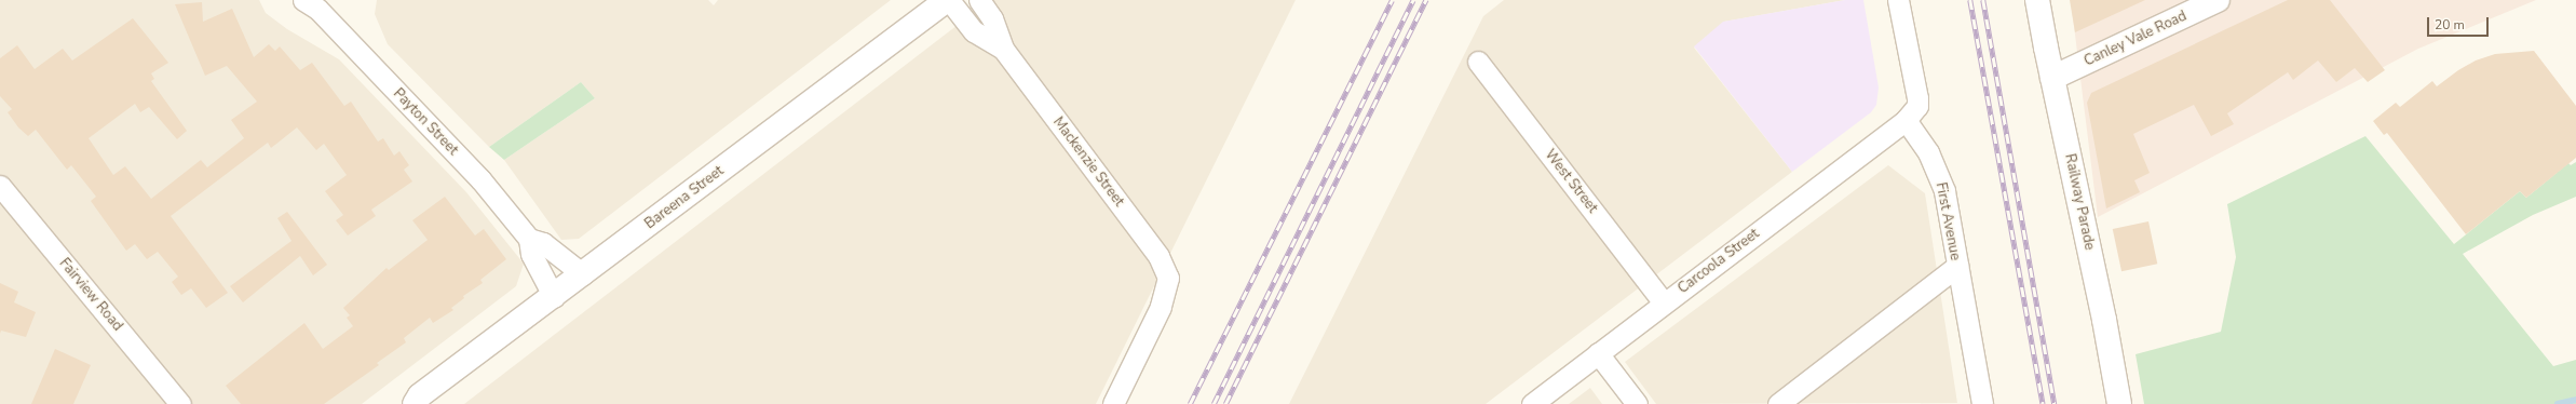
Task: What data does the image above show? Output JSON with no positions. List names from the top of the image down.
{
  "streets": {
    "main road": ["Canley Vale Road", "Bareena Street", "Railway Parade"],
    "street": [
      "Payton Street",
      "Mackenzie Street",
      "West Street",
      "First Avenue",
      "Carcoola Street",
      "Fairview Road"
    ]
  },
  "crossings": [
    ["Canley Vale Road", "Railway Parade"],
    ["Payton Street", "Bareena Street"],
    ["Mackenzie Street", "Bareena Street"],
    ["West Street", "Carcoola Street"],
    ["First Avenue", "Carcoola Street"]
  ],
  "scale_bar": "20 m"
}
